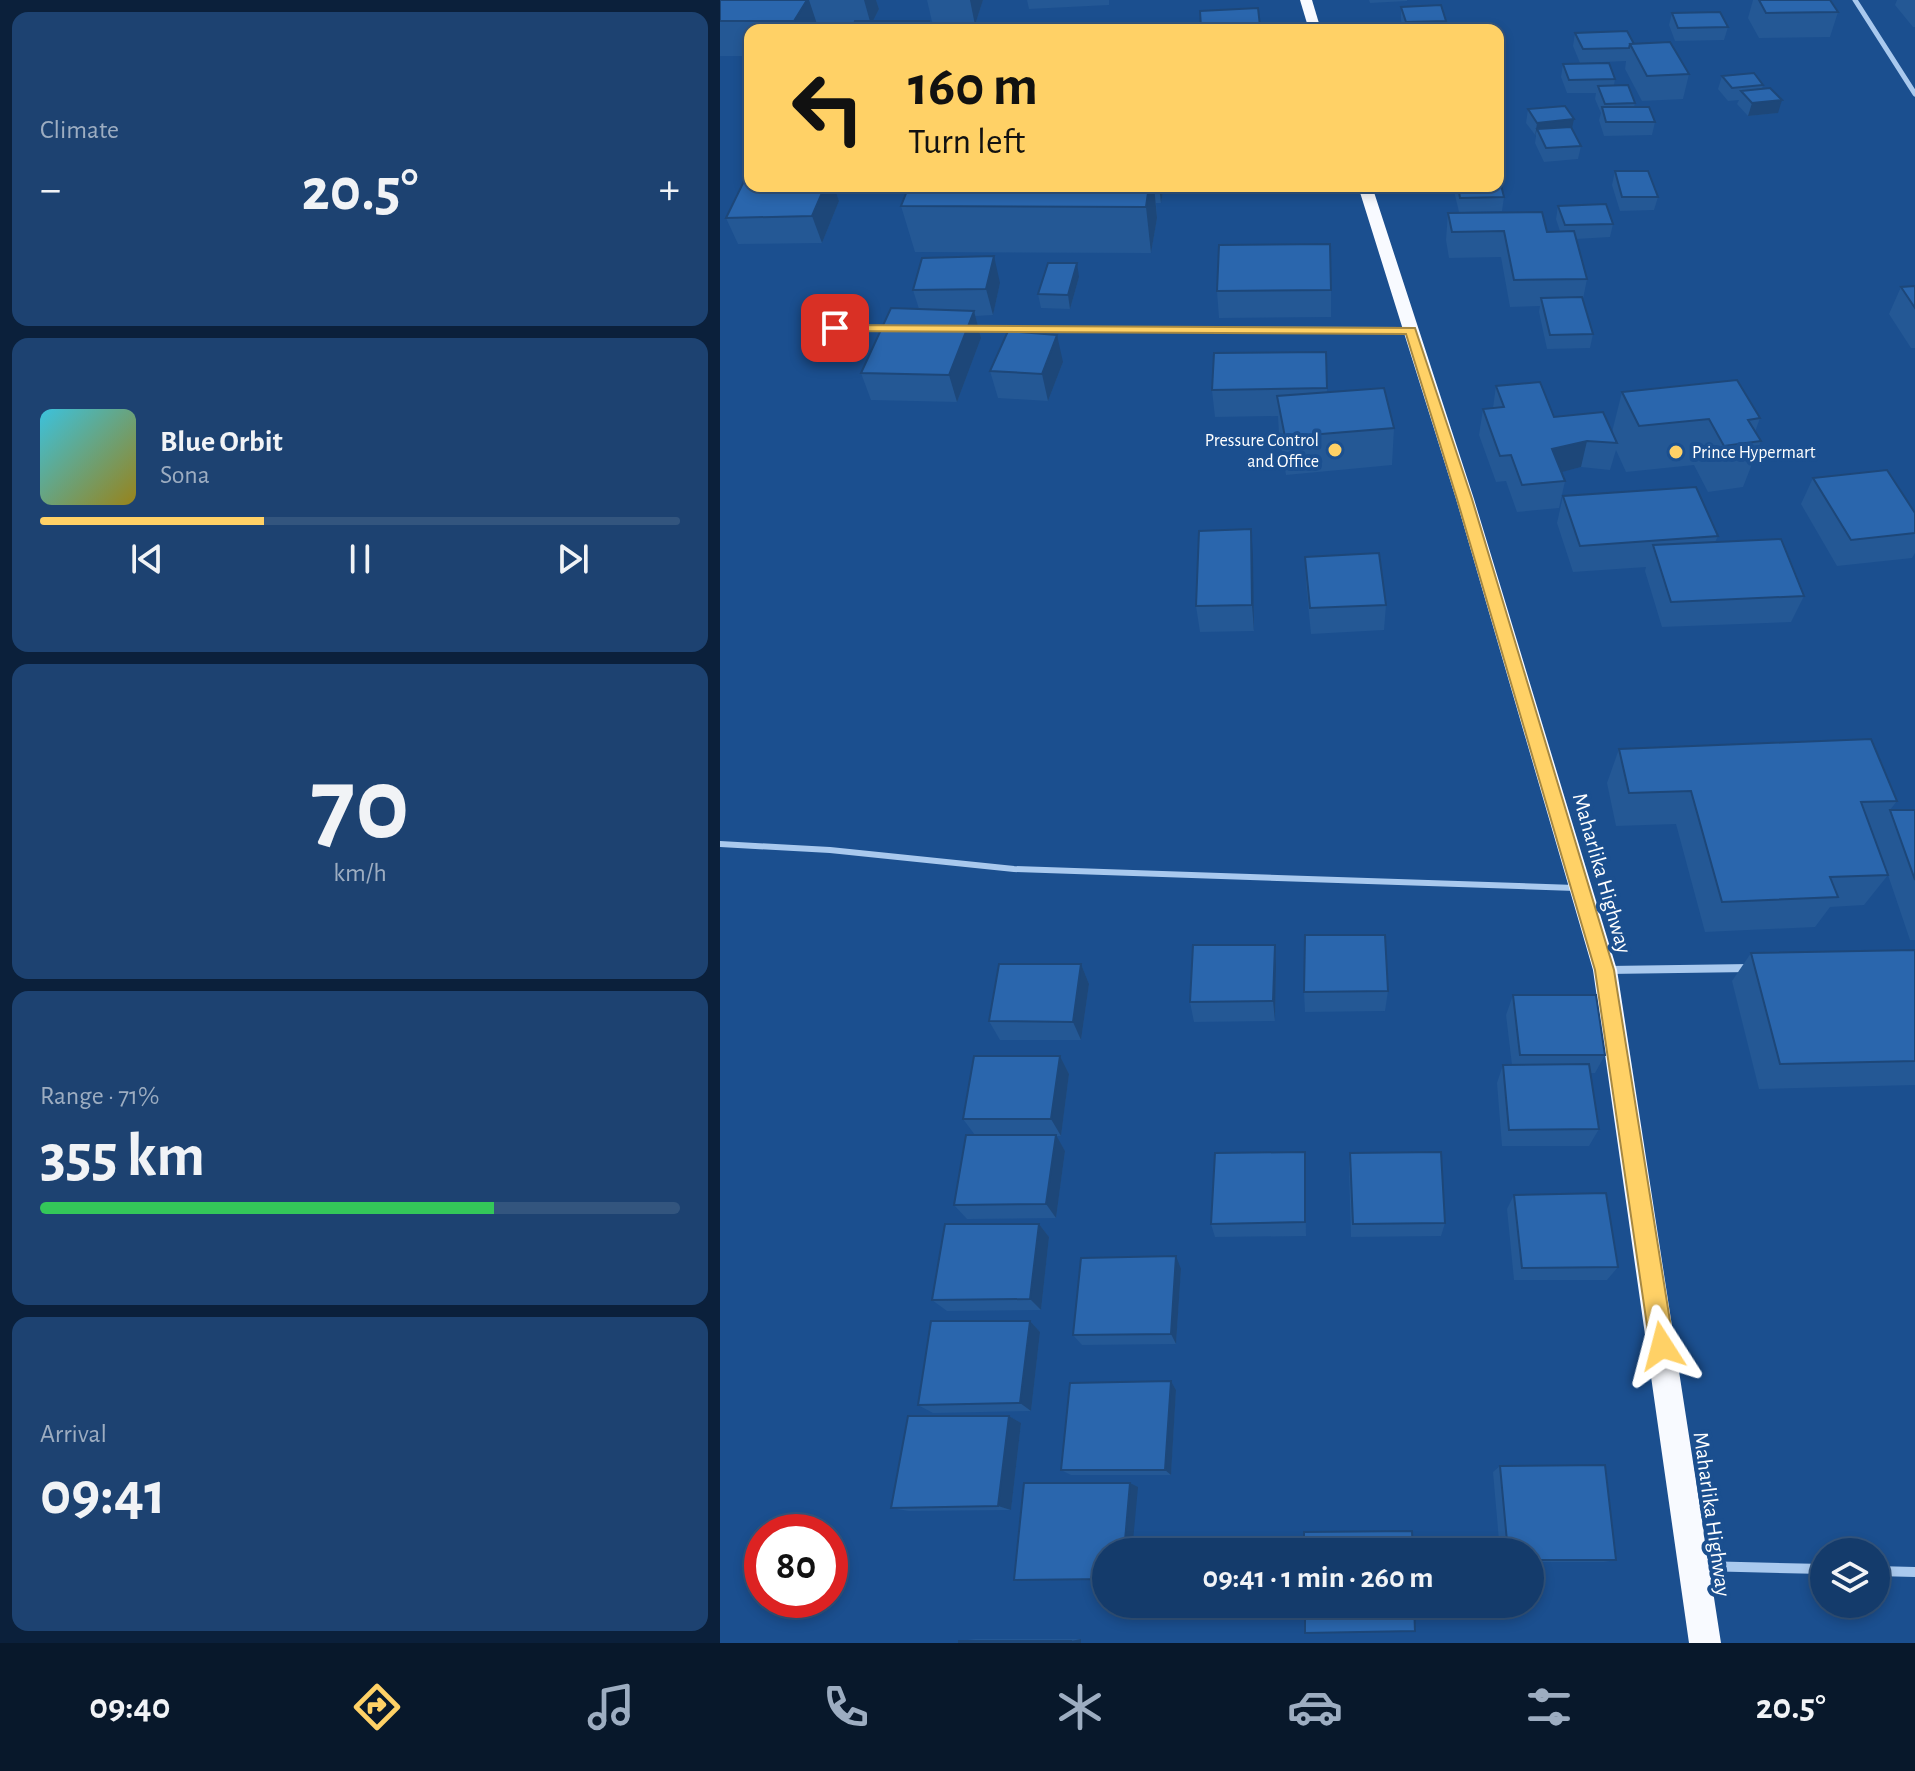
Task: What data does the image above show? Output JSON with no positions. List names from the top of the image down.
{
  "streets": {
    "highway": ["Maharlika Highway"]
  },
  "places": ["Pressure Control and Office", "Prince Hypermart"],
  "page": {
    "tile": [
      "Climate",
      ["70", "km/h"],
      ["Range · 71%", "355 km"],
      ["Arrival", "09:41"]
    ],
    "turn": ["160 m", "Turn left"],
    "heat": ["−", "20.5°", "+"],
    "song": ["Blue Orbit", "Sona"],
    "limit": "80",
    "trip": "09:41 · 1 min · 260 m",
    "tabs": ["09:40", "20.5°"]
  }
}
